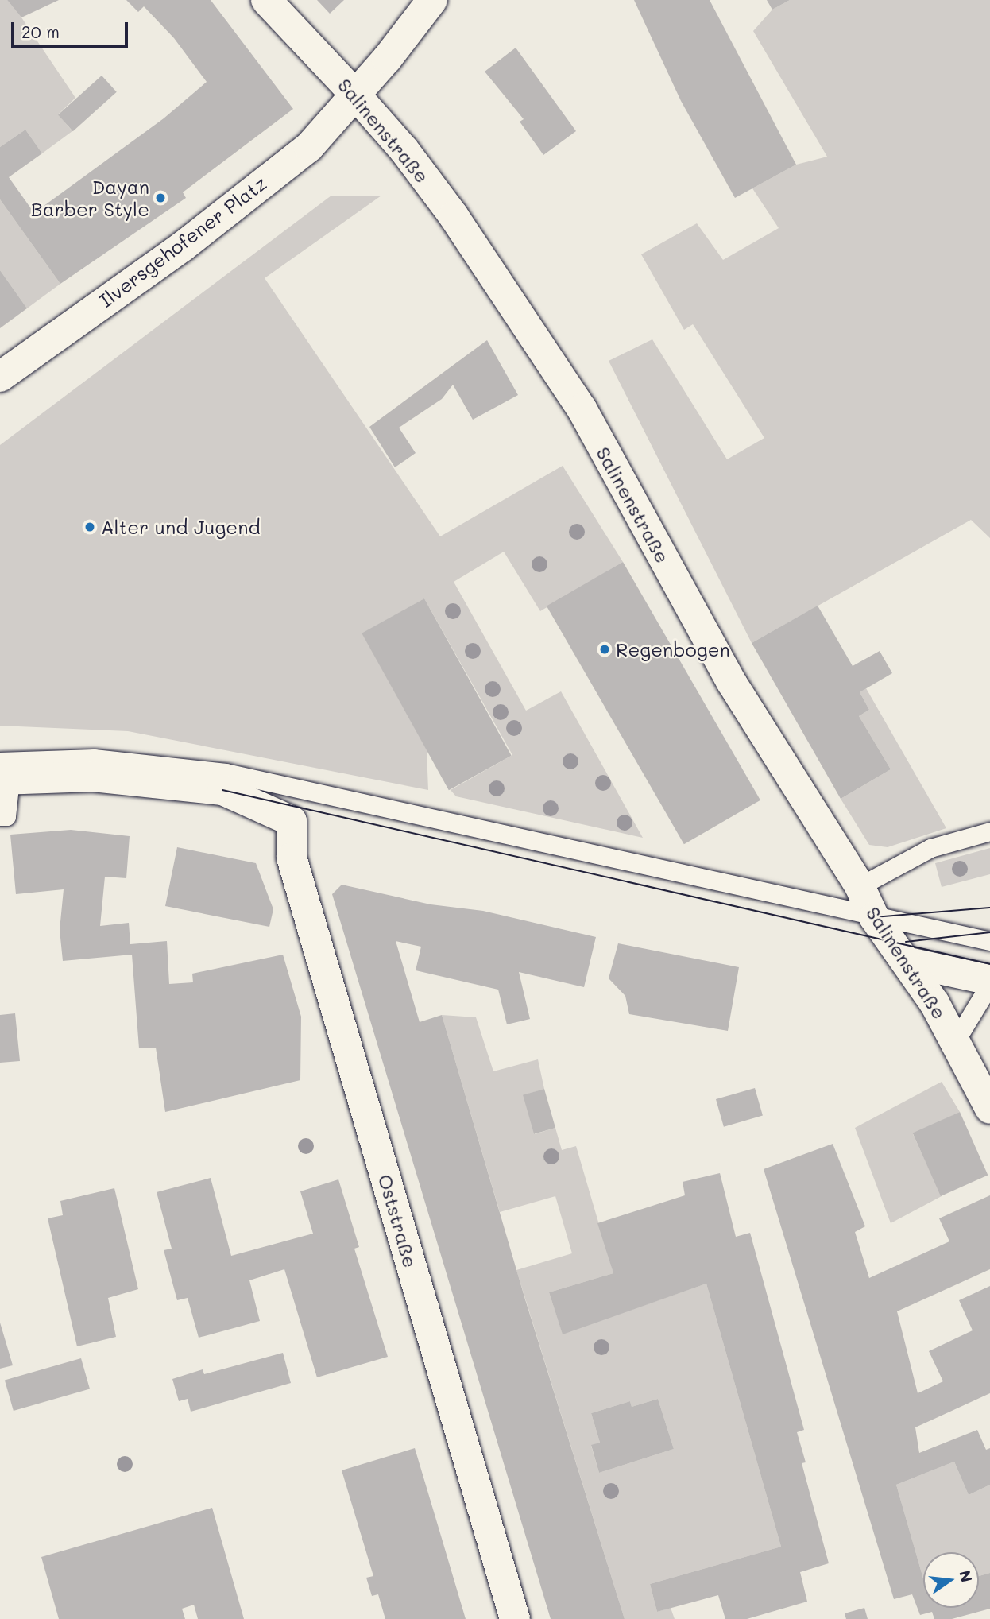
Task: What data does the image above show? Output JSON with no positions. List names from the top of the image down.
{
  "streets": {
    "street": ["Salinenstraße", "Ilversgehofener Platz", "Oststraße"]
  },
  "crossings": [
    ["Salinenstraße", "Ilversgehofener Platz"]
  ],
  "places": ["Dayan Barber Style", "Alter und Jugend", "Regenbogen"],
  "scale_bar": "20 m",
  "north": "right"
}
